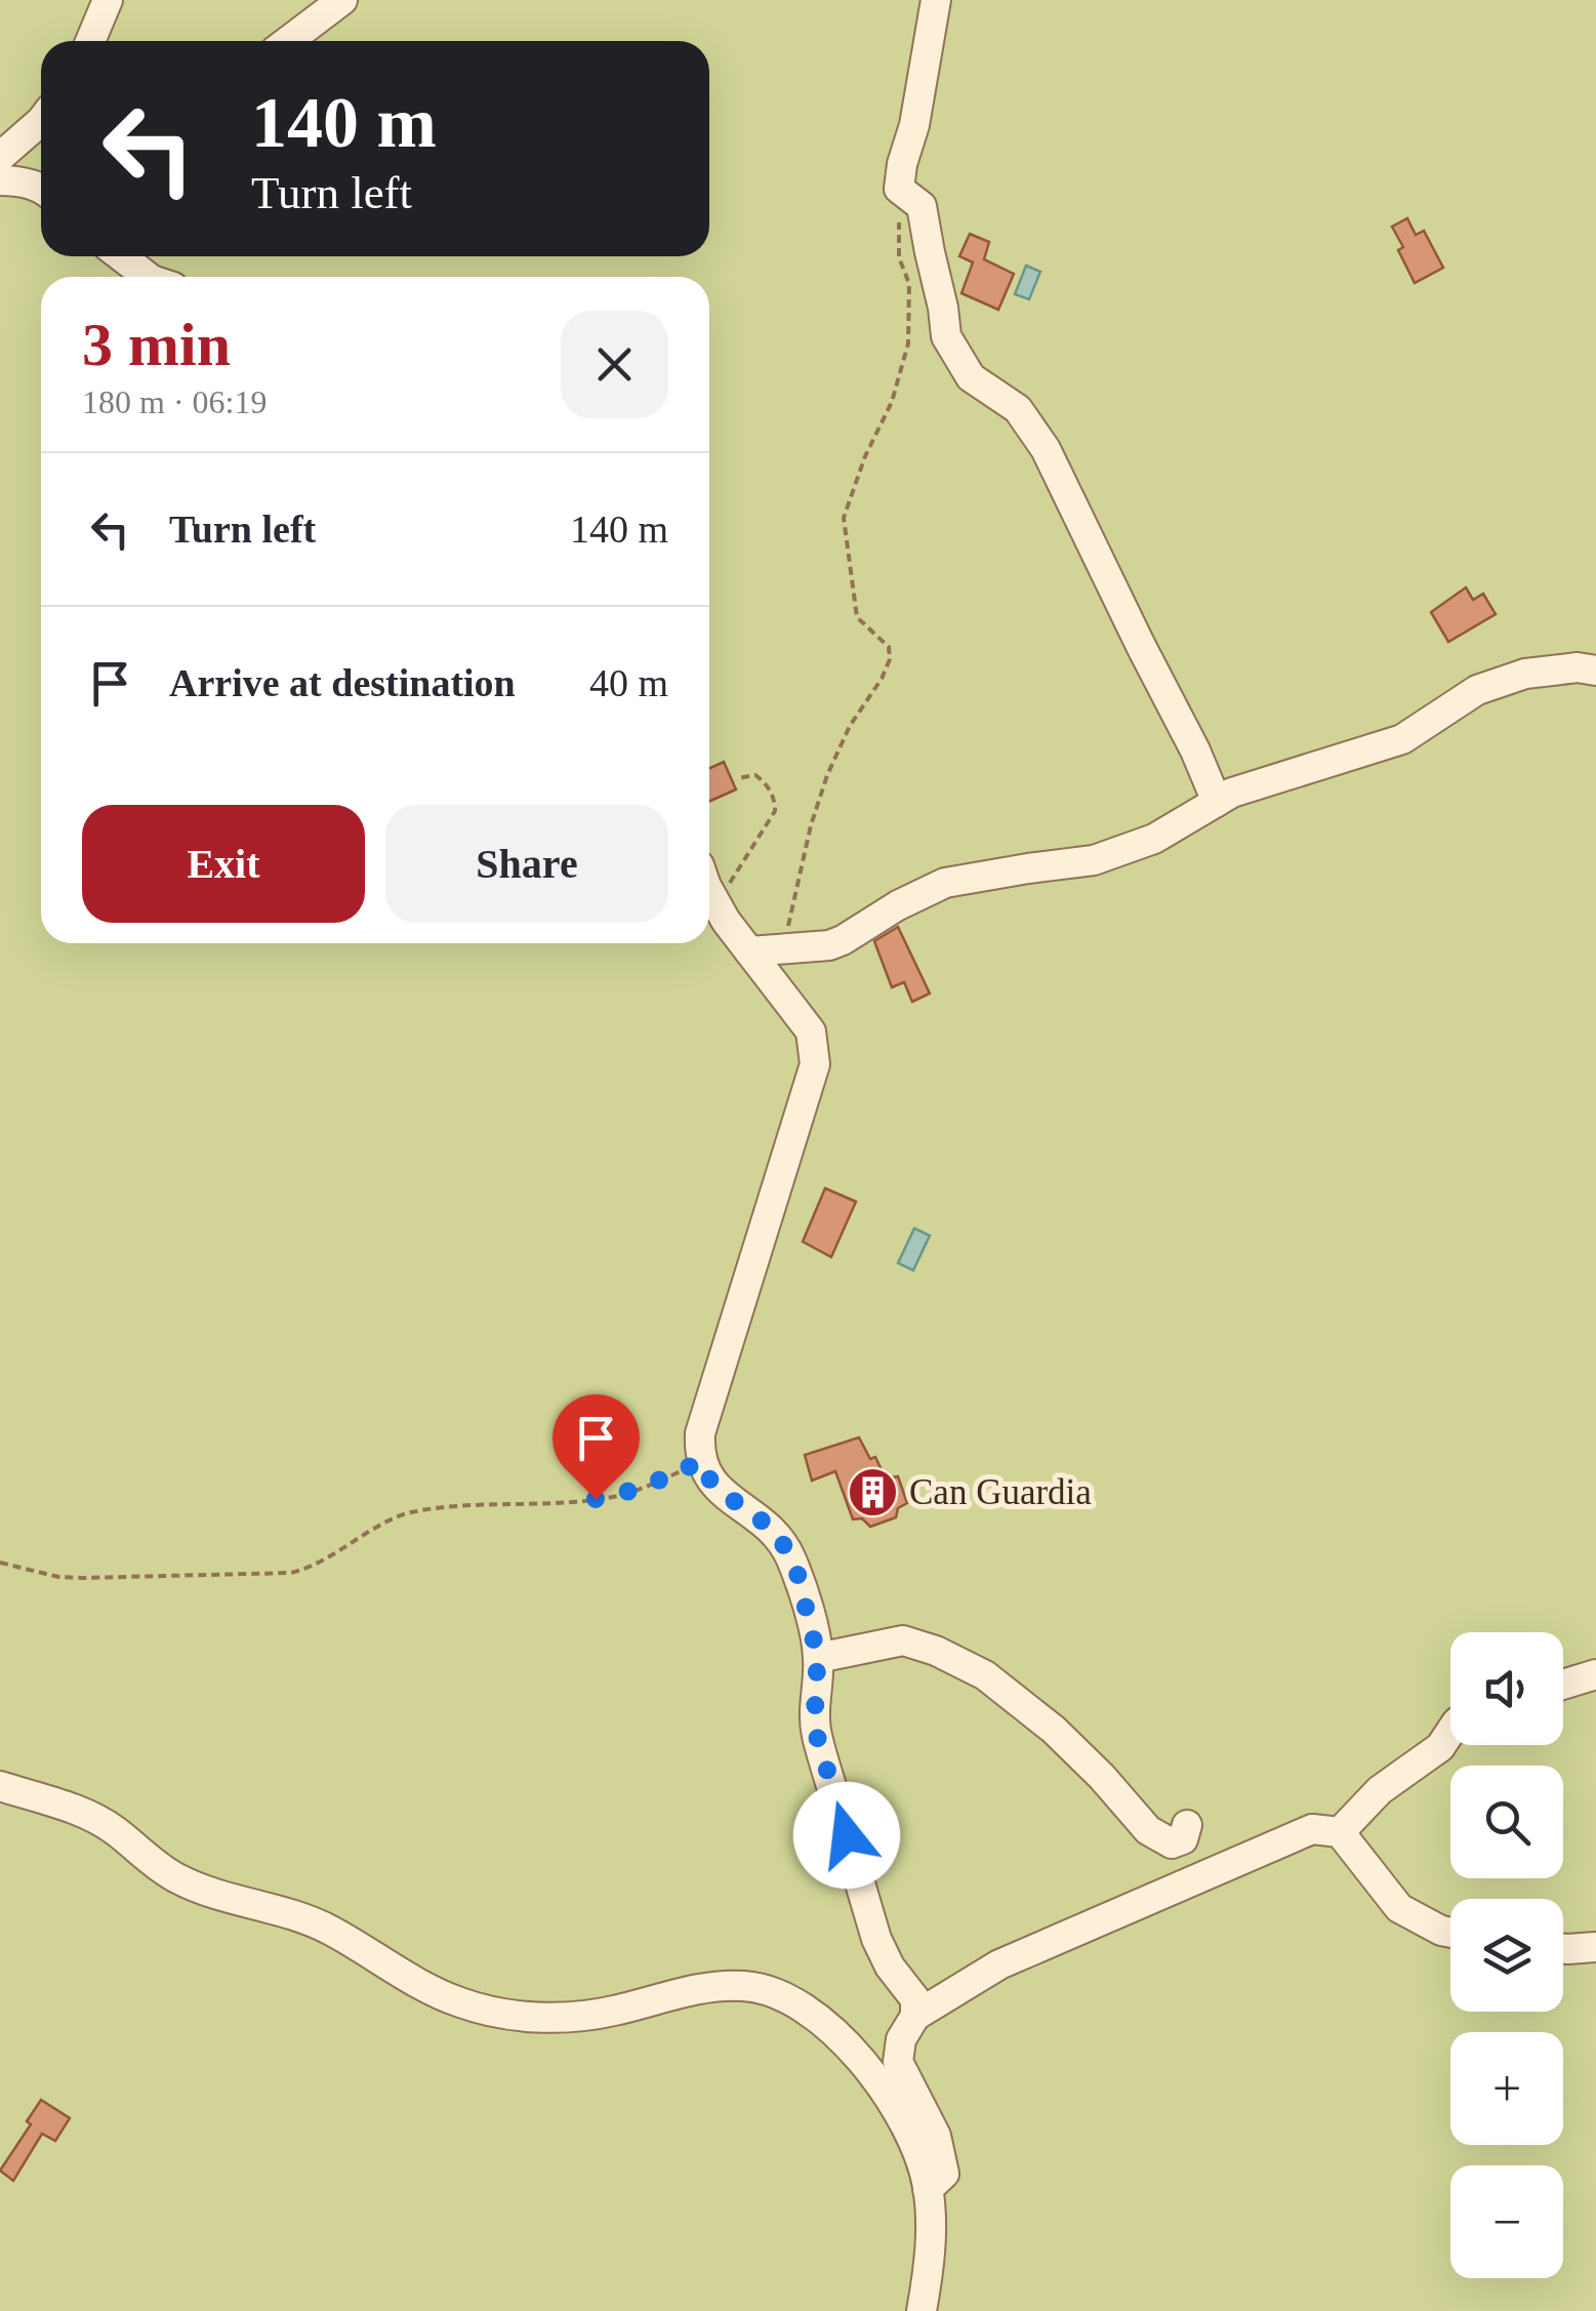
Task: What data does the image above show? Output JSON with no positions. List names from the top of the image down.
{
  "places": {
    "building": ["Can Guardia"]
  },
  "page": {
    "turn": ["140 m", "Turn left"],
    "heading": ["3 min", "180 m · 06:19"],
    "list": [
      {
        "name": "Turn left",
        "value": "140 m"
      },
      {
        "name": "Arrive at destination",
        "value": "40 m"
      }
    ],
    "buttons": ["Exit", "Share"],
    "map_buttons": ["+", "−"]
  }
}
